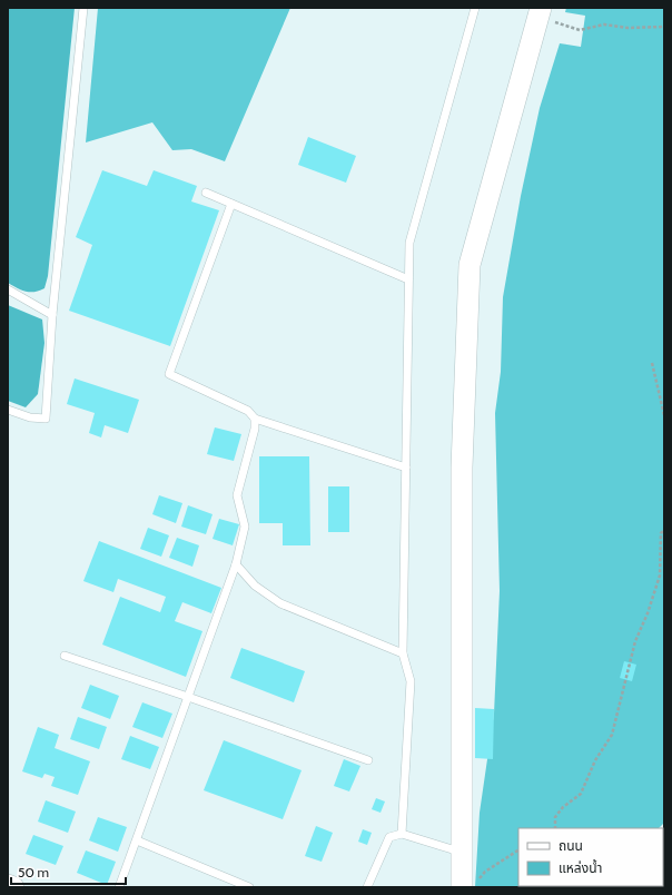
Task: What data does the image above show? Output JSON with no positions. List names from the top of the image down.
{
  "legend": ["ถนน", "แหล่งน้ำ"],
  "scale_bar": "50 m"
}
